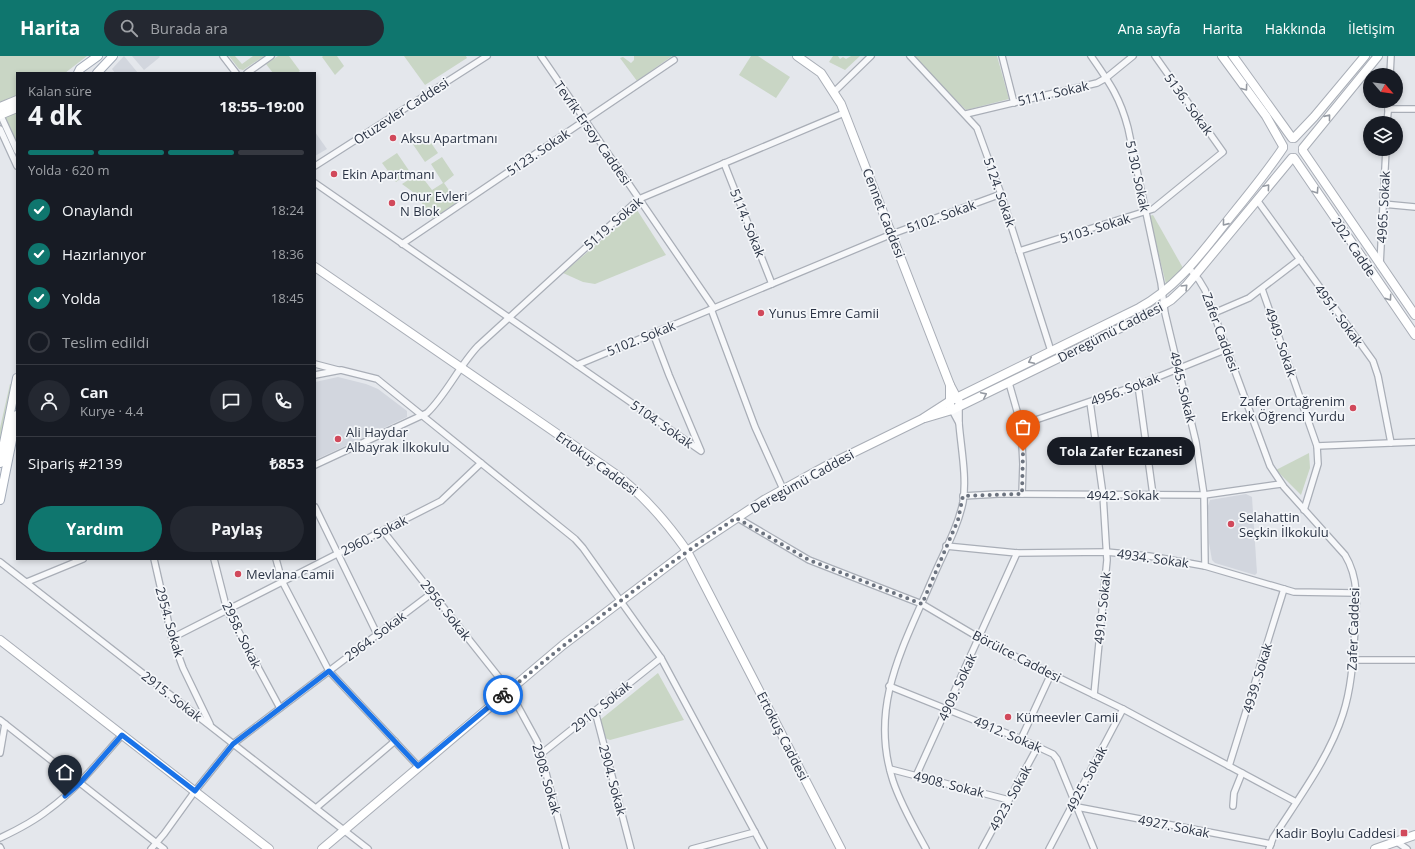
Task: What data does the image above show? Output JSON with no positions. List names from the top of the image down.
{
  "streets": {
    "main road": [
      "Cennet Caddesi",
      "202. Cadde",
      "Deregümü Caddesi",
      "Ertokuş Caddesi"
    ],
    "street": [
      "5111. Sokak",
      "5136. Sokak",
      "Otuzevler Caddesi",
      "Tevfik Ersoy Caddesi",
      "5123. Sokak",
      "5130. Sokak",
      "5124. Sokak",
      "4965. Sokak",
      "5102. Sokak",
      "5119. Sokak",
      "5114. Sokak",
      "5103. Sokak",
      "4951. Sokak",
      "Zafer Caddesi",
      "4949. Sokak",
      "4945. Sokak",
      "4956. Sokak",
      "5104. Sokak",
      "4942. Sokak",
      "2960. Sokak",
      "4934. Sokak",
      "4919. Sokak",
      "2956. Sokak",
      "2954. Sokak",
      "2958. Sokak",
      "2964. Sokak",
      "Börülce Caddesi",
      "4939. Sokak",
      "4909. Sokak",
      "2915. Sokak",
      "2910. Sokak",
      "4912. Sokak",
      "2908. Sokak",
      "4925. Sokak",
      "2904. Sokak",
      "4908. Sokak",
      "4923. Sokak",
      "4927. Sokak"
    ]
  },
  "crossings": [
    ["5111. Sokak", "5130. Sokak"],
    ["5111. Sokak", "5124. Sokak"],
    ["5136. Sokak", "5103. Sokak"],
    ["Tevfik Ersoy Caddesi", "5123. Sokak"],
    ["Tevfik Ersoy Caddesi", "5102. Sokak"],
    ["Tevfik Ersoy Caddesi", "5119. Sokak"],
    ["Tevfik Ersoy Caddesi", "Deregümü Caddesi"],
    ["5130. Sokak", "5103. Sokak"],
    ["5130. Sokak", "Deregümü Caddesi"],
    ["5130. Sokak", "4945. Sokak"],
    ["5124. Sokak", "5102. Sokak"],
    ["5124. Sokak", "5103. Sokak"],
    ["5124. Sokak", "Deregümü Caddesi"],
    ["4965. Sokak", "202. Cadde"],
    ["Cennet Caddesi", "5102. Sokak"],
    ["Cennet Caddesi", "5119. Sokak"],
    ["Cennet Caddesi", "Deregümü Caddesi"],
    ["Cennet Caddesi", "4942. Sokak"],
    ["Cennet Caddesi", "4934. Sokak"],
    ["Cennet Caddesi", "Börülce Caddesi"],
    ["Cennet Caddesi", "4912. Sokak"],
    ["Cennet Caddesi", "4908. Sokak"],
    ["5102. Sokak", "5114. Sokak"],
    ["5102. Sokak", "5104. Sokak"],
    ["5119. Sokak", "5114. Sokak"],
    ["5119. Sokak", "Ertokuş Caddesi"],
    ["202. Cadde", "Deregümü Caddesi"],
    ["4951. Sokak", "Deregümü Caddesi"],
    ["Deregümü Caddesi", "Zafer Caddesi"],
    ["Deregümü Caddesi", "4945. Sokak"],
    ["Deregümü Caddesi", "Ertokuş Caddesi"],
    ["Deregümü Caddesi", "2956. Sokak"],
    ["Deregümü Caddesi", "Börülce Caddesi"],
    ["Deregümü Caddesi", "2915. Sokak"],
    ["Deregümü Caddesi", "2908. Sokak"],
    ["Zafer Caddesi", "4949. Sokak"],
    ["Zafer Caddesi", "4956. Sokak"],
    ["Zafer Caddesi", "4942. Sokak"],
    ["Zafer Caddesi", "4934. Sokak"],
    ["Zafer Caddesi", "Börülce Caddesi"],
    ["Zafer Caddesi", "4927. Sokak"],
    ["4945. Sokak", "4956. Sokak"],
    ["4945. Sokak", "4942. Sokak"],
    ["4945. Sokak", "4934. Sokak"],
    ["4956. Sokak", "4919. Sokak"],
    ["4942. Sokak", "4919. Sokak"],
    ["2960. Sokak", "2956. Sokak"],
    ["2960. Sokak", "2954. Sokak"],
    ["2960. Sokak", "2958. Sokak"],
    ["4934. Sokak", "4919. Sokak"],
    ["4934. Sokak", "4939. Sokak"],
    ["4934. Sokak", "4909. Sokak"],
    ["4919. Sokak", "Börülce Caddesi"],
    ["2956. Sokak", "2964. Sokak"],
    ["2956. Sokak", "2908. Sokak"],
    ["2954. Sokak", "2915. Sokak"],
    ["2958. Sokak", "2964. Sokak"],
    ["2964. Sokak", "2915. Sokak"],
    ["Börülce Caddesi", "4939. Sokak"],
    ["Börülce Caddesi", "4909. Sokak"],
    ["Börülce Caddesi", "4925. Sokak"],
    ["4909. Sokak", "4912. Sokak"],
    ["4909. Sokak", "4908. Sokak"],
    ["2910. Sokak", "2908. Sokak"],
    ["2910. Sokak", "2904. Sokak"],
    ["4912. Sokak", "4925. Sokak"],
    ["4912. Sokak", "4923. Sokak"],
    ["4912. Sokak", "4927. Sokak"],
    ["4925. Sokak", "4927. Sokak"],
    ["4908. Sokak", "4923. Sokak"]
  ],
  "places": {
    "other": [
      "Aksu Apartmanı",
      "Ekin Apartmanı",
      "Onur Evleri N Blok",
      "Yunus Emre Camii",
      "Zafer Ortağrenim Erkek Öğrenci Yurdu",
      "Ali Haydar Albayrak İlkokulu",
      "Tola Zafer Eczanesi",
      "Selahattin Seçkin İlkokulu",
      "Mevlana Camii",
      "Kümeevler Camii"
    ],
    "transit": ["Kadir Boylu Caddesi"]
  },
  "north": "bottom right",
  "page": {
    "header": "Harita",
    "search": "Burada ara",
    "nav": [
      "Ana sayfa",
      "Harita",
      "Hakkında",
      "İletişim"
    ],
    "heading": ["4 dk", "Kalan süre", "18:55–19:00"],
    "panel": [
      "Can",
      "Kurye · 4.4",
      "Sipariş #2139",
      "₺853"
    ],
    "bar": "Yolda · 620 m",
    "list": [
      ["Onaylandı", "18:24"],
      ["Hazırlanıyor", "18:36"],
      ["Yolda", "18:45"],
      "Teslim edildi"
    ],
    "bubble": "Tola Zafer Eczanesi",
    "buttons": ["Yardım", "Paylaş"]
  }
}
